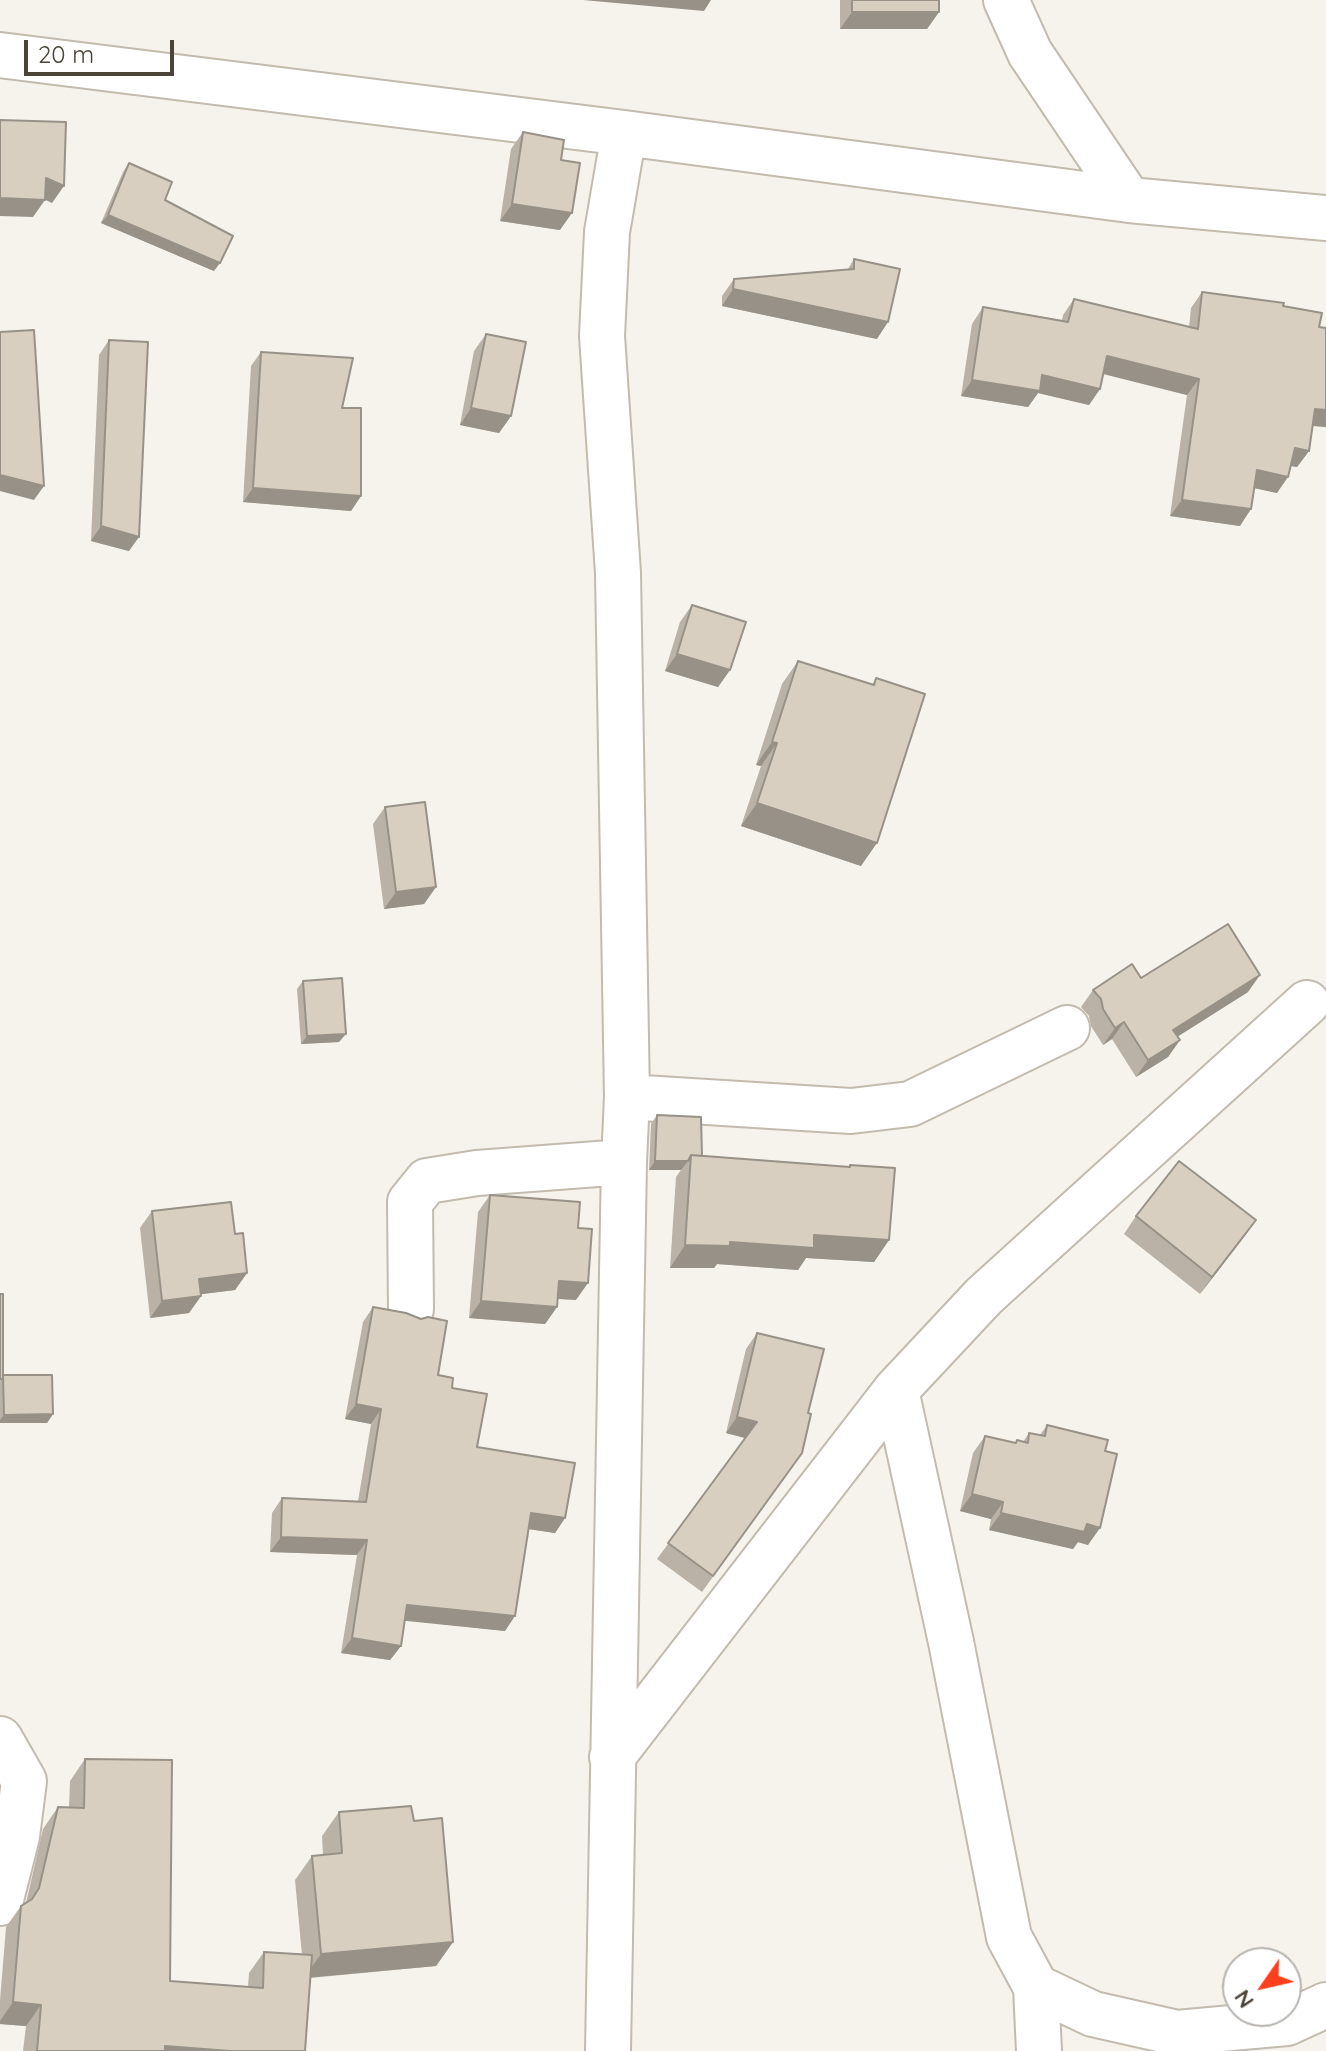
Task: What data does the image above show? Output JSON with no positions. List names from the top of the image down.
{
  "scale_bar": "20 m",
  "north": "bottom left"
}
